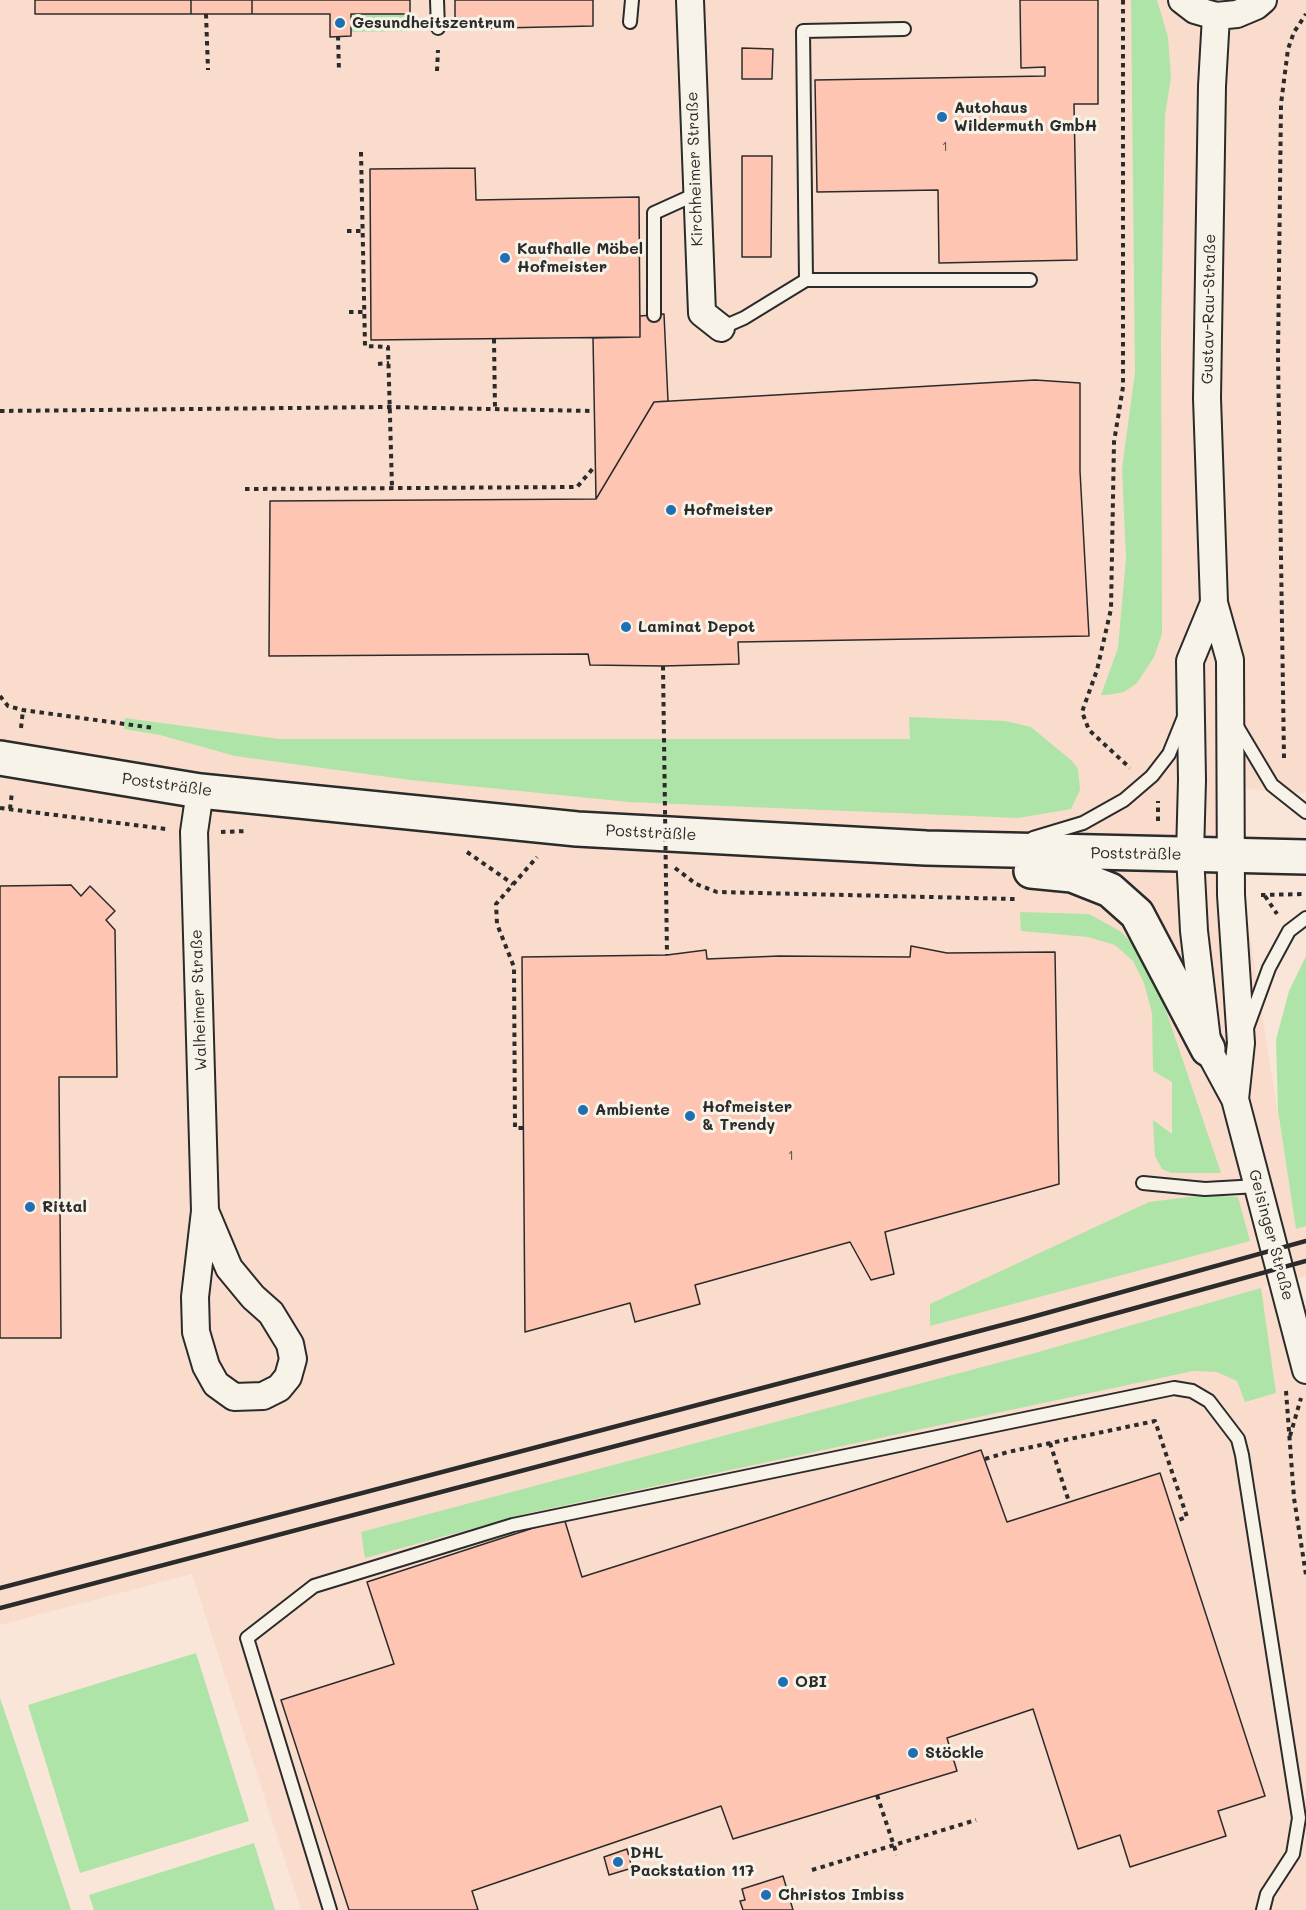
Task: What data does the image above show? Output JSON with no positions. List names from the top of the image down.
{
  "streets": {
    "main road": ["Poststräßle"],
    "street": [
      "Kirchheimer Straße",
      "Gustav-Rau-Straße",
      "Walheimer Straße",
      "Geisinger Straße"
    ]
  },
  "crossings": [
    ["Gustav-Rau-Straße", "Poststräßle"],
    ["Gustav-Rau-Straße", "Geisinger Straße"],
    ["Poststräßle", "Walheimer Straße"],
    ["Poststräßle", "Geisinger Straße"]
  ],
  "places": [
    "Gesundheitszentrum",
    "Autohaus Wildermuth GmbH",
    "Kaufhalle Möbel Hofmeister",
    "Hofmeister",
    "Laminat Depot",
    "Ambiente",
    "Hofmeister & Trendy",
    "Rittal",
    "OBI",
    "Stöckle",
    "DHL Packstation 117",
    "Christos Imbiss"
  ],
  "house_numbers": ["1", "1"]
}
